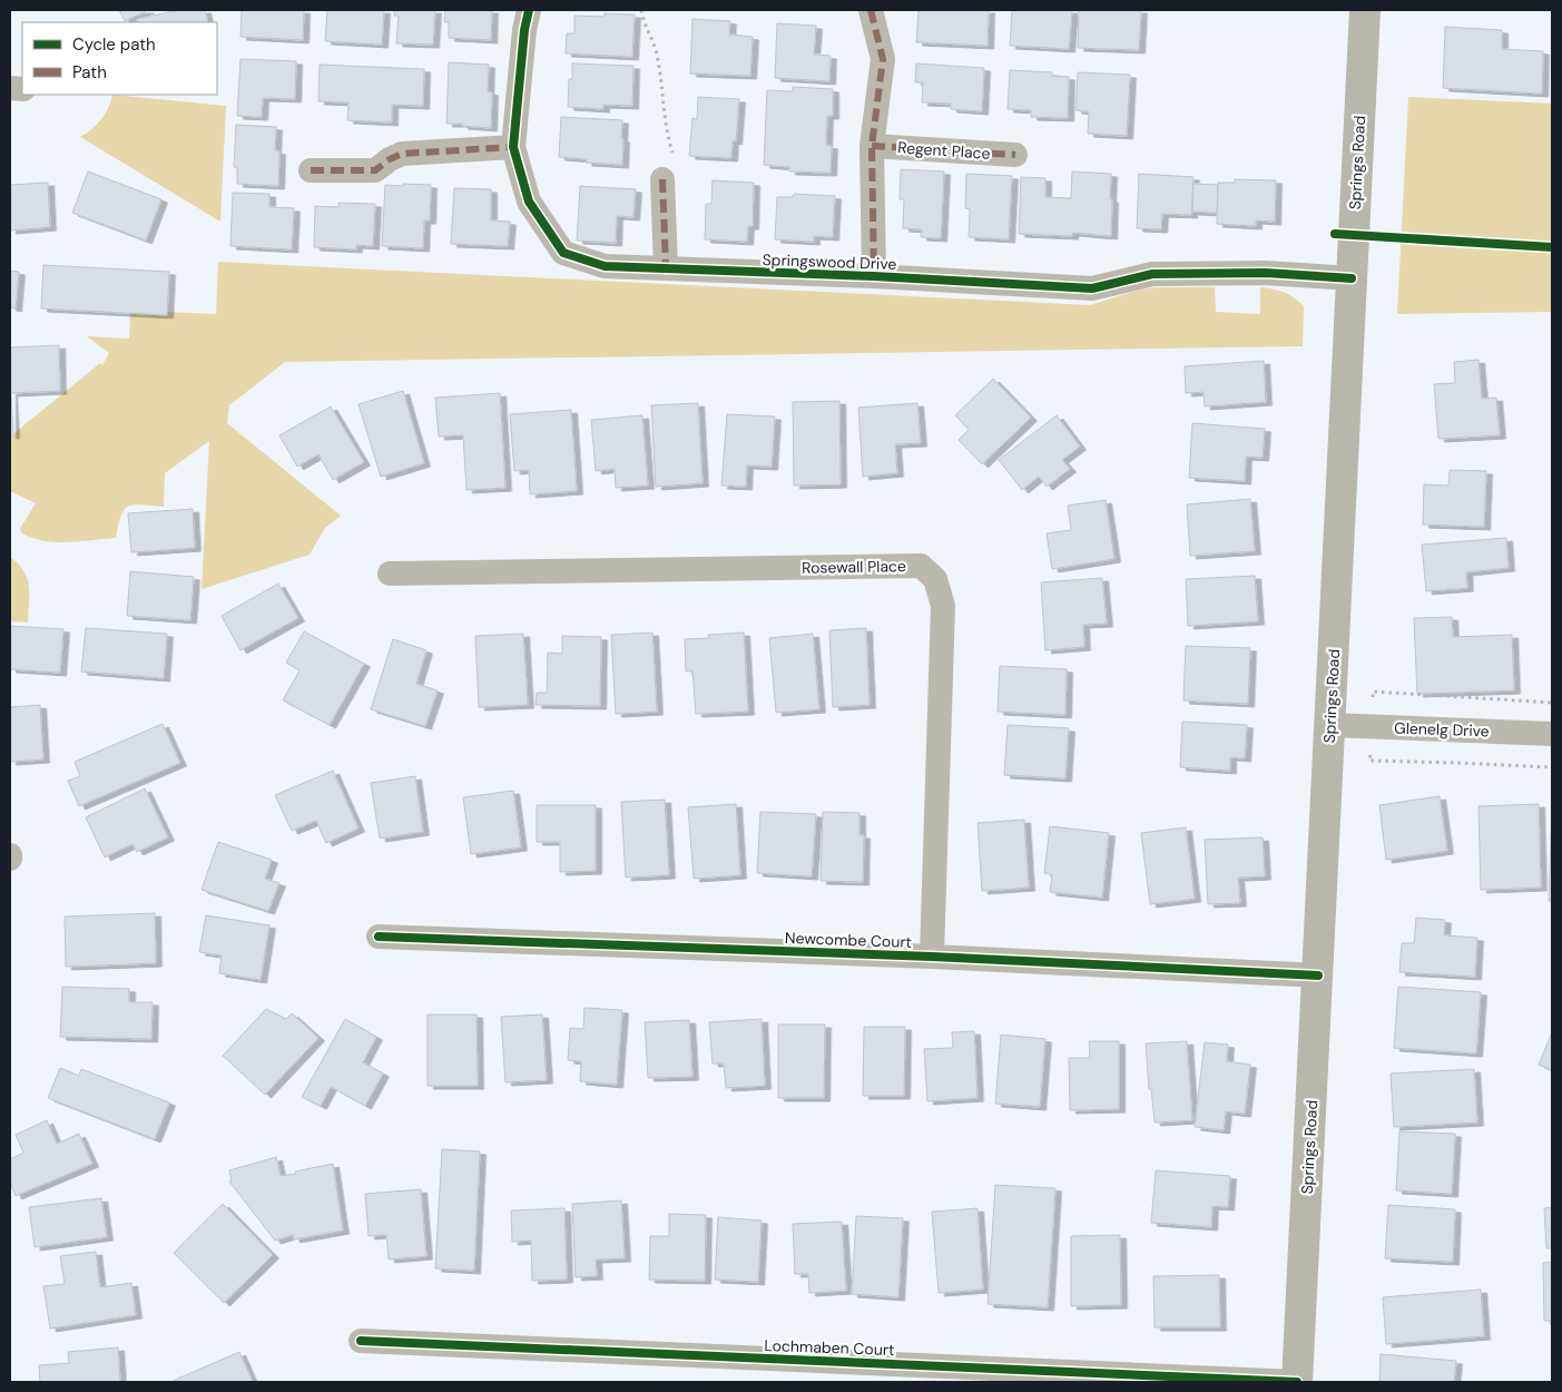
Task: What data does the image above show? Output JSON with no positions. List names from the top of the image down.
{
  "streets": {
    "main road": ["Springs Road"],
    "street": [
      "Regent Place",
      "Springswood Drive",
      "Rosewall Place",
      "Glenelg Drive",
      "Newcombe Court",
      "Lochmaben Court"
    ]
  },
  "crossings": [
    ["Regent Place", "Springswood Drive"],
    ["Springs Road", "Springswood Drive"],
    ["Springs Road", "Glenelg Drive"],
    ["Springs Road", "Newcombe Court"],
    ["Springs Road", "Lochmaben Court"],
    ["Rosewall Place", "Newcombe Court"]
  ],
  "legend": ["Cycle path", "Path"]
}
